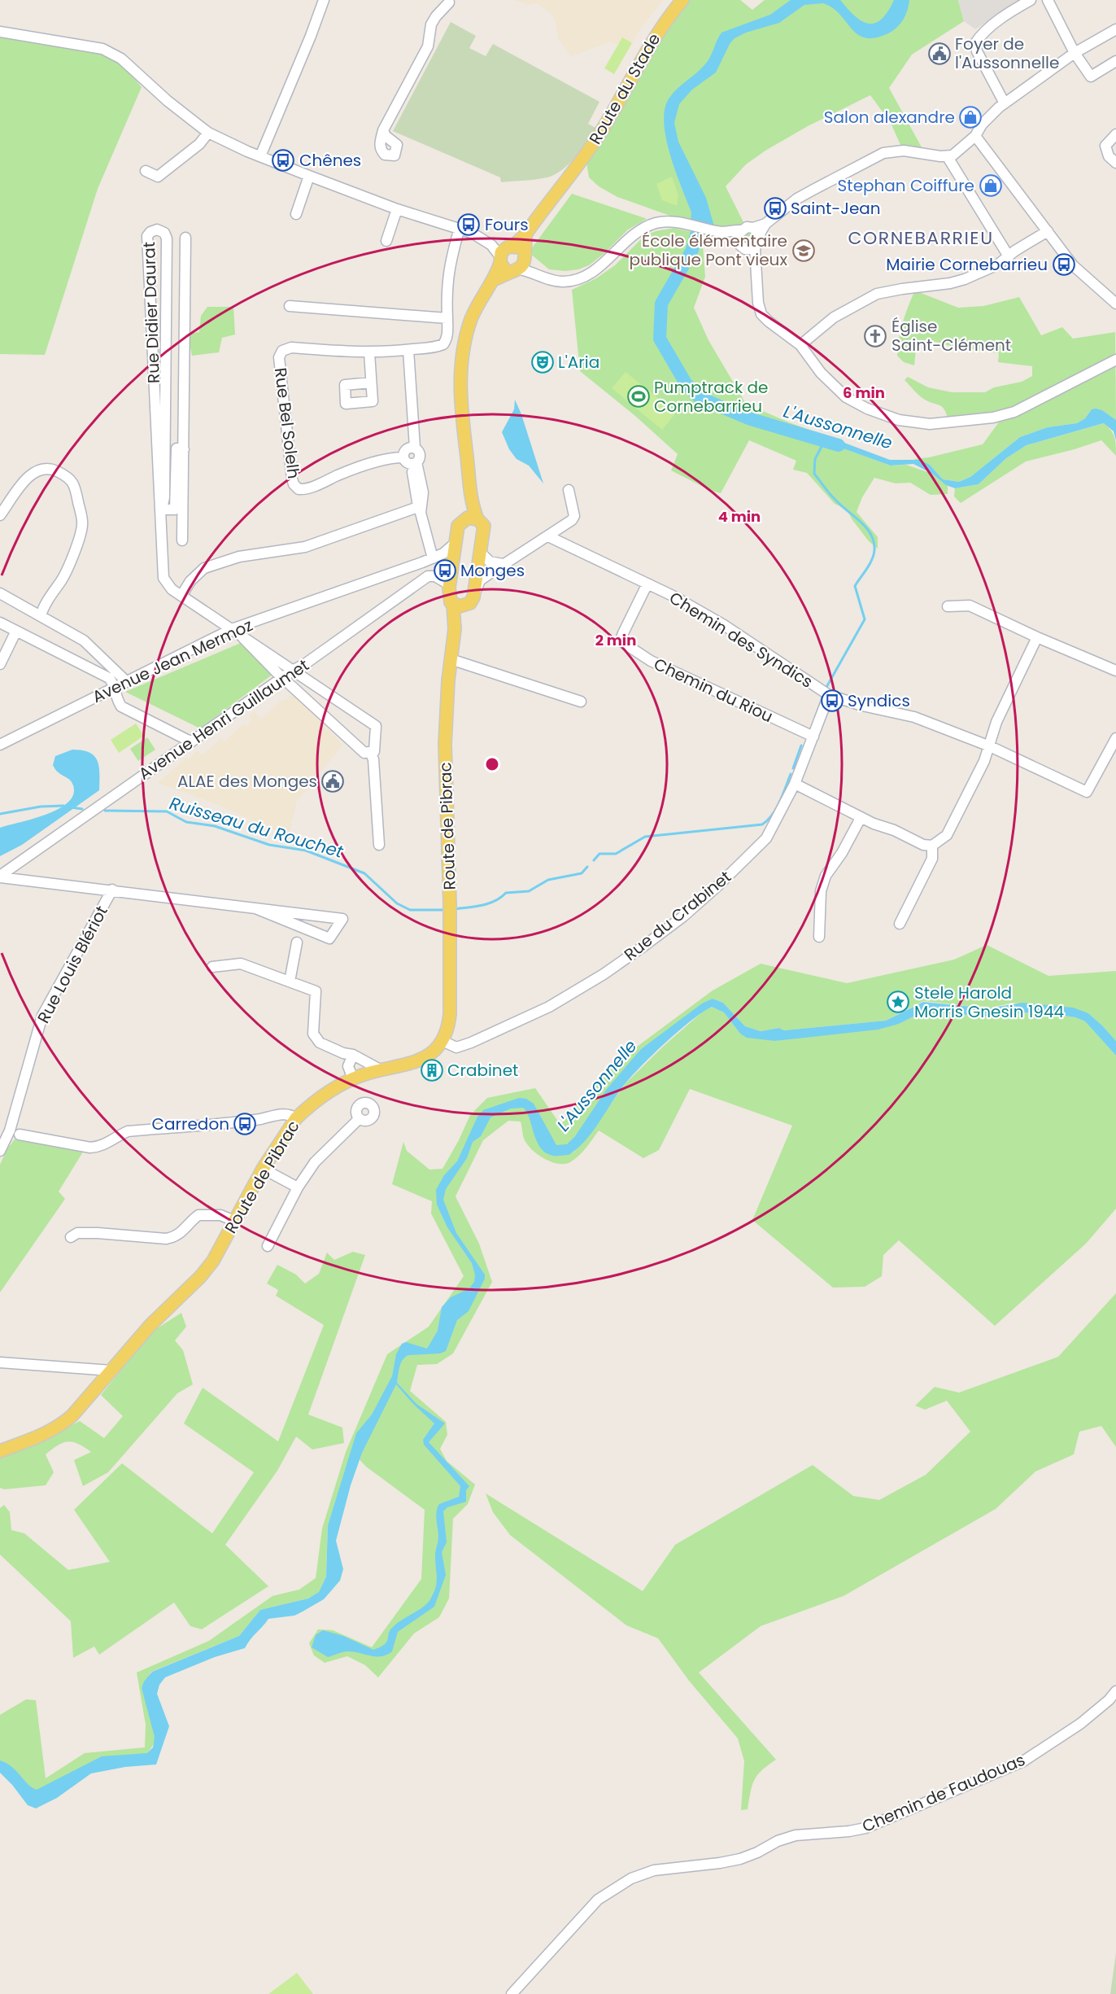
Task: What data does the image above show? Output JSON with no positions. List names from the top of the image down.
{
  "streets": {
    "main road": ["Route du Stade", "Route de Pibrac"],
    "street": [
      "Rue Didier Daurat",
      "Rue Bel Solelh",
      "Chemin des Syndics",
      "Avenue Jean Mermoz",
      "Chemin du Riou",
      "Avenue Henri Guillaumet",
      "Rue du Crabinet",
      "Rue Louis Blériot",
      "Chemin de Faudouas"
    ]
  },
  "crossings": [
    ["Rue Didier Daurat", "Avenue Jean Mermoz"],
    ["Chemin des Syndics", "Chemin du Riou"],
    ["Chemin des Syndics", "Rue du Crabinet"],
    ["Chemin du Riou", "Rue du Crabinet"],
    ["Route de Pibrac", "Rue du Crabinet"]
  ],
  "districts": ["CORNEBARRIEU"],
  "water": ["L'Aussonnelle", "Ruisseau du Rouchet"],
  "places": {
    "public building": ["Foyer de l'Aussonnelle", "ALAE des Monges"],
    "shop": ["Salon alexandre", "Stephan Coiffure"],
    "bus stop": [
      "Chênes",
      "Saint-Jean",
      "Fours",
      "Mairie Cornebarrieu",
      "Monges",
      "Syndics",
      "Carredon"
    ],
    "school or university": ["École élémentaire publique Pont vieux"],
    "church": ["Église Saint-Clément"],
    "theatre": ["L'Aria"],
    "sports": ["Pumptrack de Cornebarrieu"],
    "place": ["Stele Harold Morris Gnesin 1944"],
    "building": ["Crabinet"]
  },
  "rings": ["6 min", "4 min", "2 min"]
}
